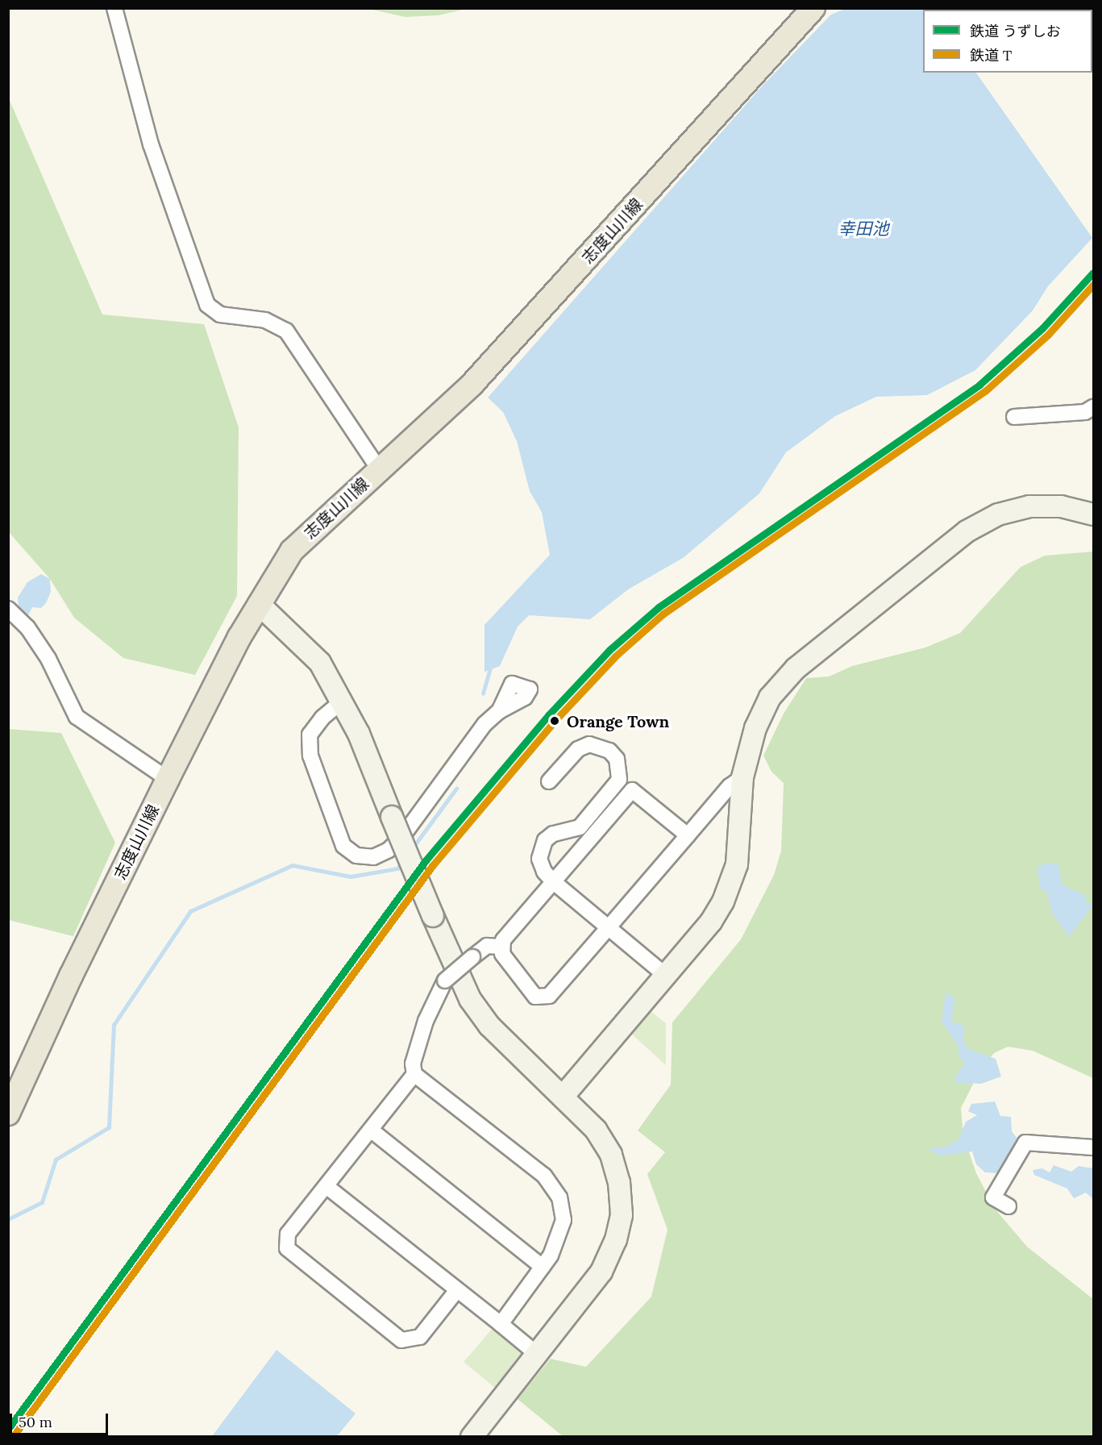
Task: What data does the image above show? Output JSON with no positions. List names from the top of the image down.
{
  "streets": {
    "main road": ["志度山川線"]
  },
  "water": ["幸田池"],
  "places": ["Orange Town"],
  "lines": ["rail line うずしお", "rail line T"],
  "legend": ["鉄道 うずしお", "鉄道 T"],
  "scale_bar": "50 m"
}
